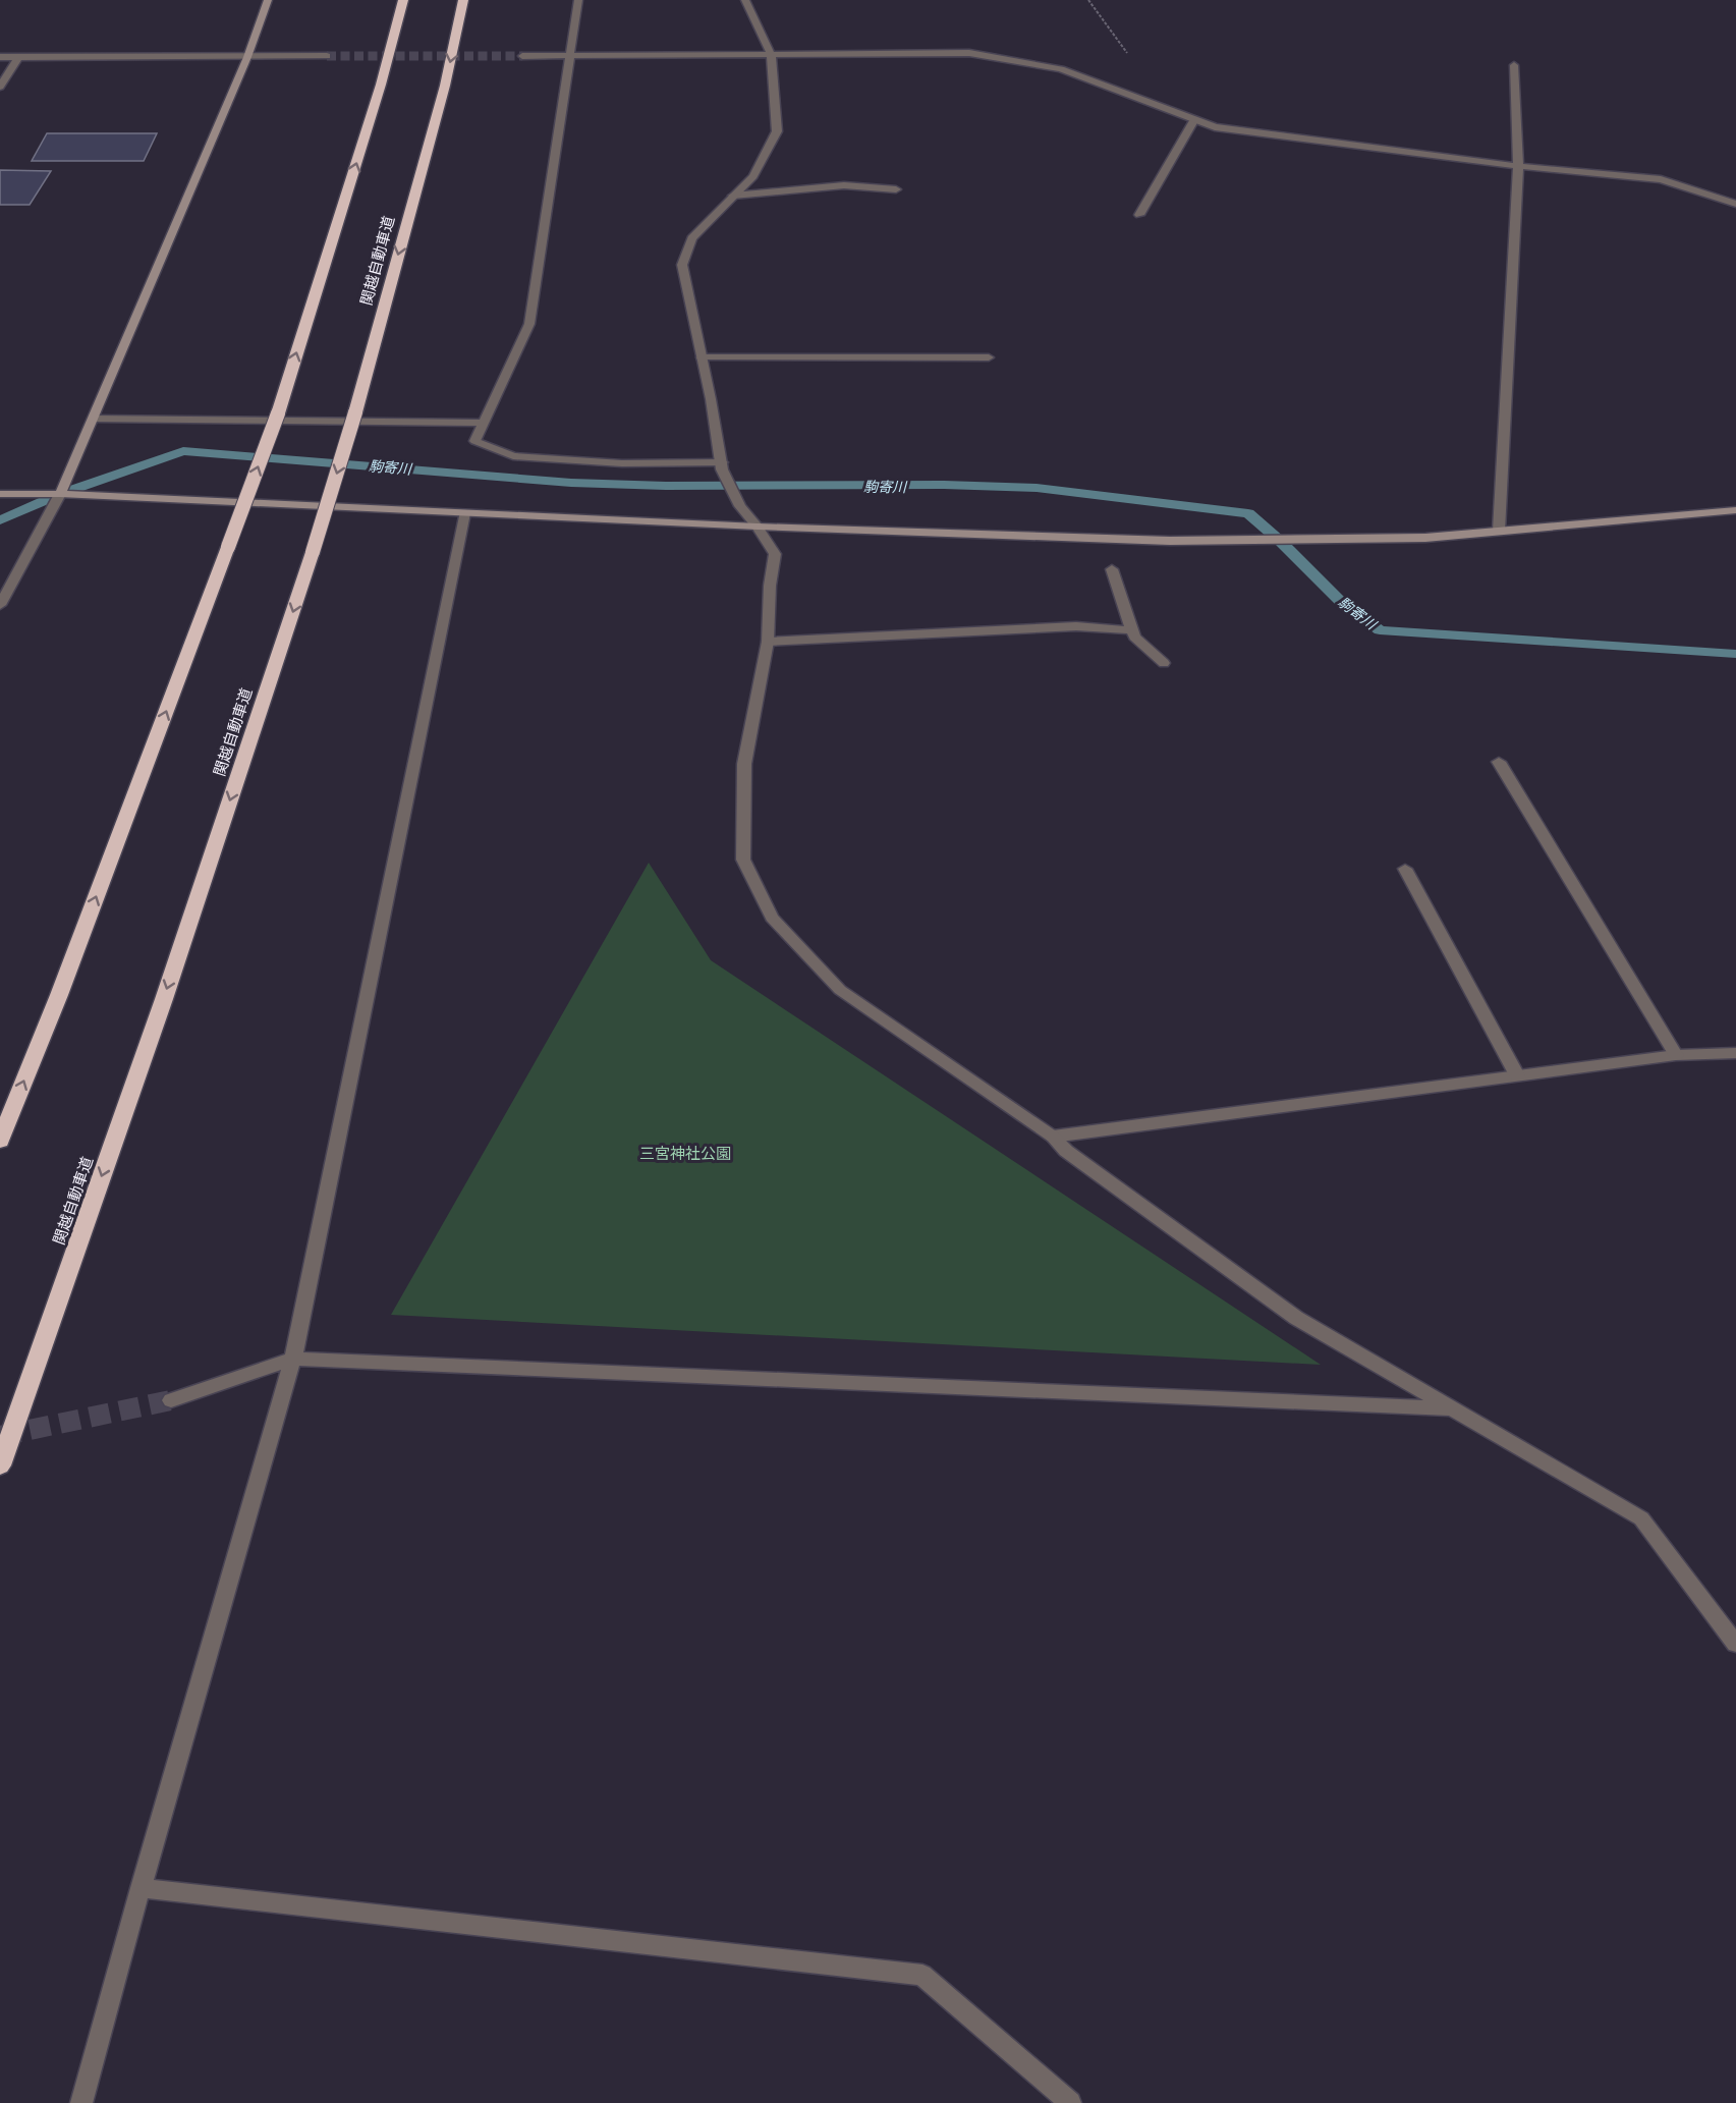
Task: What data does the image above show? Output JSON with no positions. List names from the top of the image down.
{
  "streets": {
    "highway": ["関越自動車道"]
  },
  "water": ["駒寄川"],
  "parks": ["三宮神社公園"]
}
